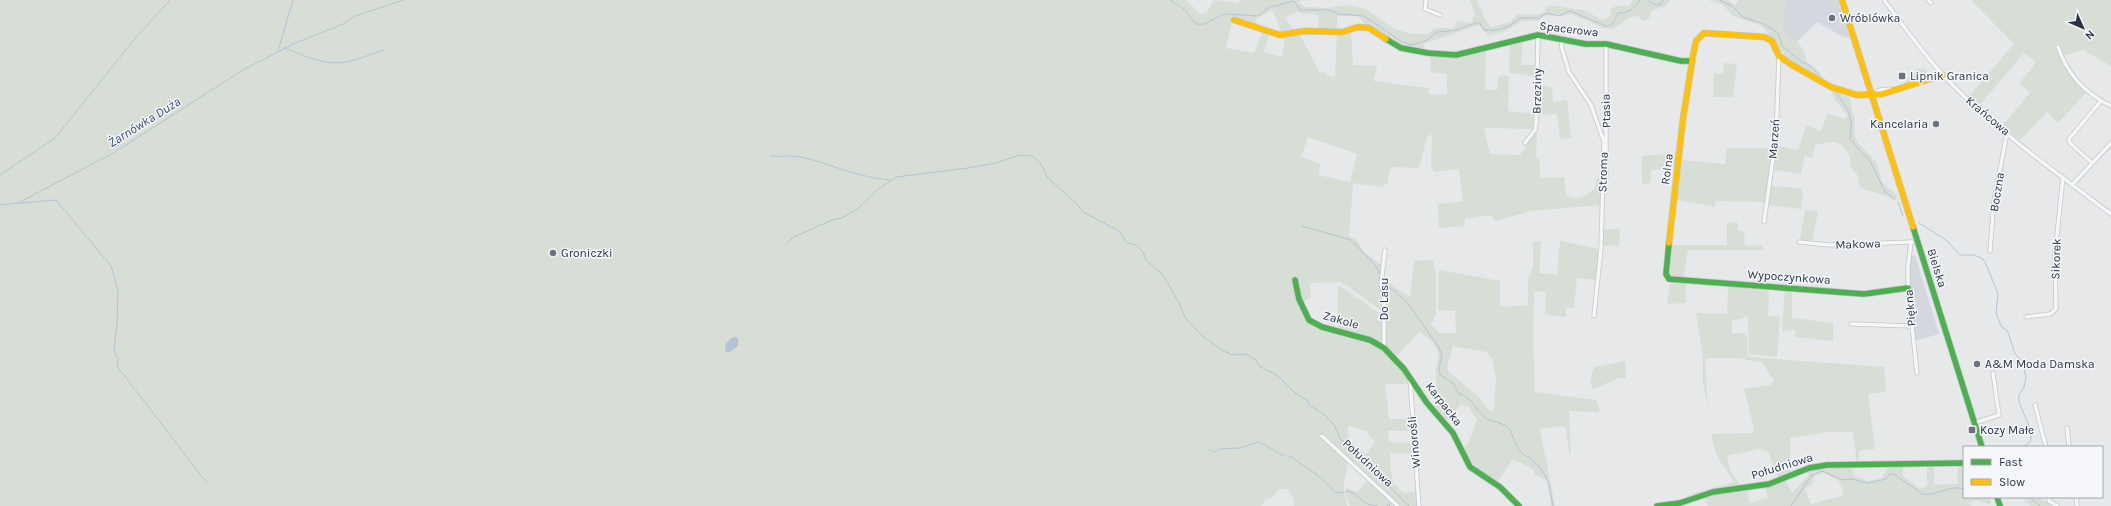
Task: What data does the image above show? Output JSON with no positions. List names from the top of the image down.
{
  "streets": {
    "street": [
      "Spacerowa",
      "Brzeziny",
      "Ptasia",
      "Krańcowa",
      "Marzeń",
      "Rolna",
      "Stroma",
      "Boczna",
      "Makowa",
      "Sikorek",
      "Bielska",
      "Wypoczynkowa",
      "Do Lasu",
      "Piękna",
      "Zakole",
      "Karpacka",
      "Winorośli",
      "Południowa"
    ]
  },
  "crossings": [
    ["Spacerowa", "Brzeziny"],
    ["Spacerowa", "Ptasia"],
    ["Spacerowa", "Rolna"],
    ["Spacerowa", "Stroma"],
    ["Krańcowa", "Boczna"],
    ["Krańcowa", "Sikorek"],
    ["Rolna", "Wypoczynkowa"],
    ["Makowa", "Bielska"],
    ["Makowa", "Piękna"],
    ["Bielska", "Piękna"],
    ["Wypoczynkowa", "Piękna"],
    ["Do Lasu", "Zakole"],
    ["Do Lasu", "Karpacka"],
    ["Zakole", "Karpacka"],
    ["Karpacka", "Winorośli"]
  ],
  "water": ["Żarnówka Duża"],
  "places": {
    "other": [
      "Wróblówka",
      "Kancelaria",
      "Groniczki",
      "A&M Moda Damska"
    ],
    "transit": ["Lipnik Granica", "Kozy Małe"]
  },
  "legend": ["Fast", "Slow"],
  "north": "bottom right"
}
